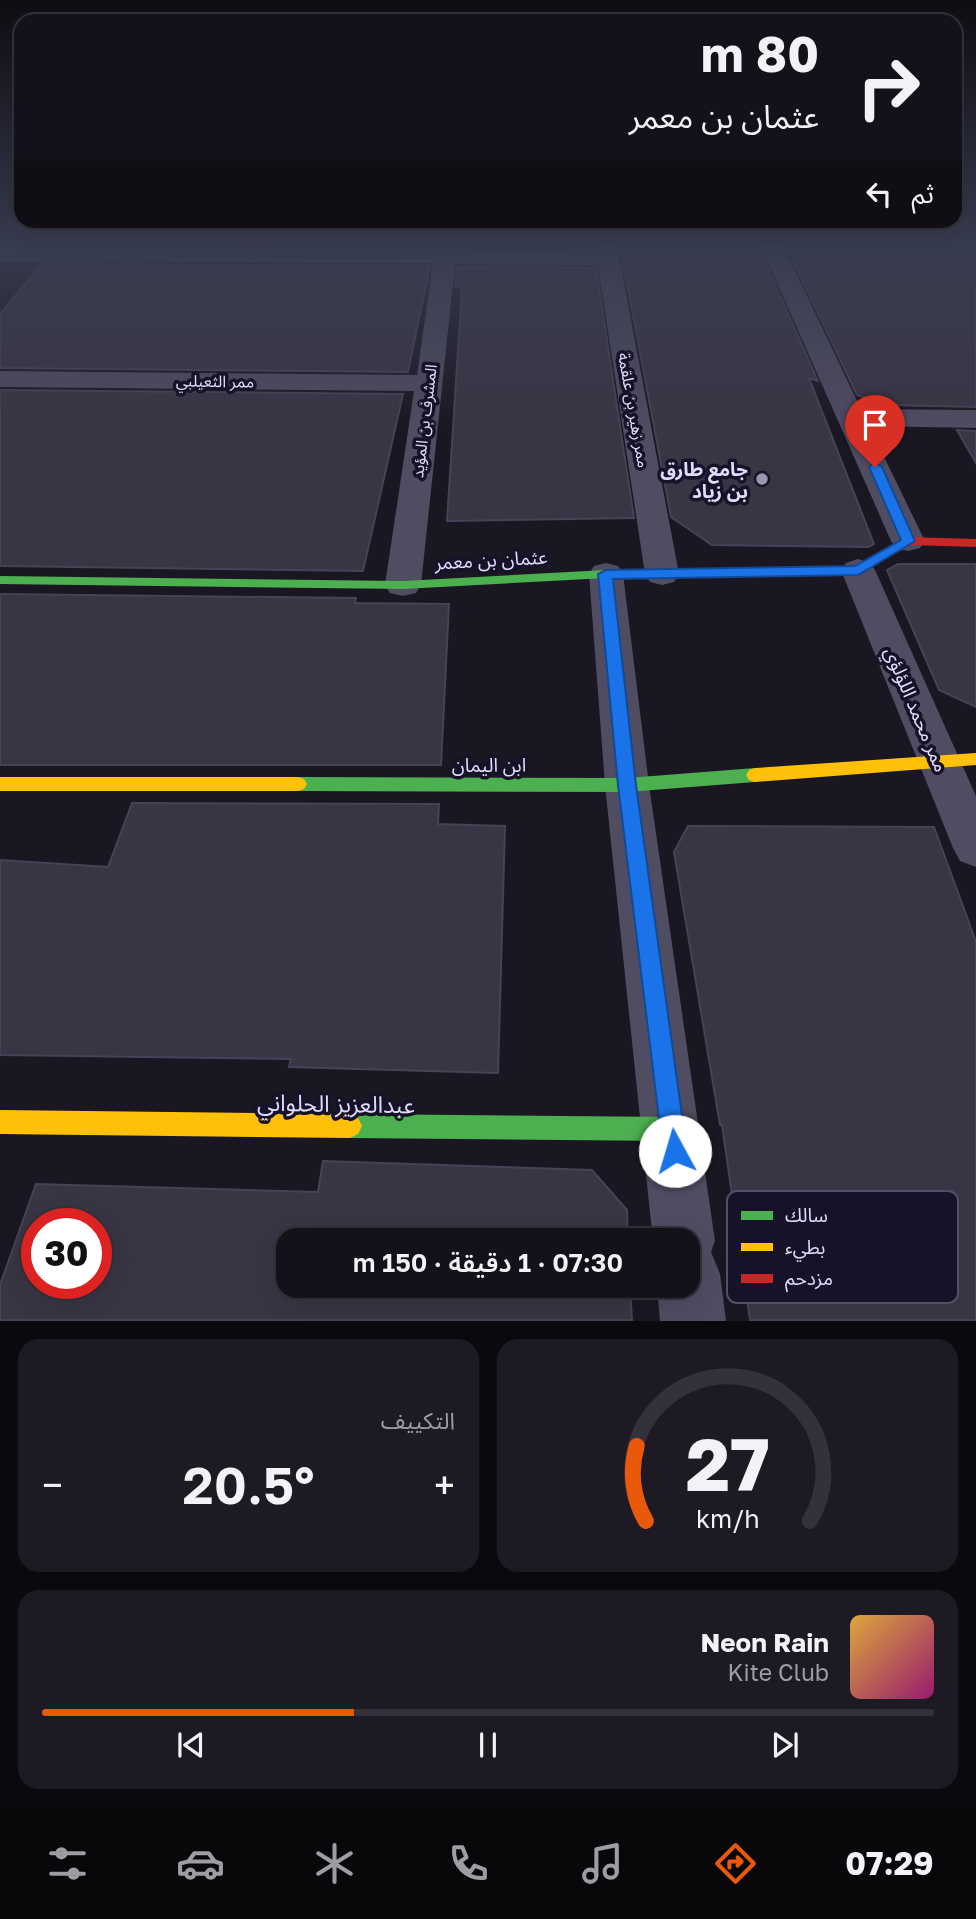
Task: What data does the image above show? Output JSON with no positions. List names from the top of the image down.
{
  "streets": {
    "street": [
      "ممر الثعيلبي",
      "ممر زهير بن علقمة",
      "المشرف بن المؤيد",
      "عثمان بن معمر",
      "ممر محمد اللؤلؤي",
      "ابن اليمان",
      "عبدالعزيز الحلواني"
    ]
  },
  "crossings": [
    ["ممر الثعيلبي", "المشرف بن المؤيد"],
    ["ممر زهير بن علقمة", "عثمان بن معمر"],
    ["المشرف بن المؤيد", "عثمان بن معمر"],
    ["عثمان بن معمر", "ممر محمد اللؤلؤي"],
    ["ممر محمد اللؤلؤي", "ابن اليمان"]
  ],
  "places": ["جامع طارق بن زياد"],
  "legend": ["سالك", "بطيء", "مزدحم"],
  "page": {
    "turn": ["80 m", "عثمان بن معمر"],
    "then": "ثم",
    "limit": "30",
    "trip": "07:30 · 1 دقيقة · 150 m",
    "tile": "التكييف",
    "heat": ["−", "20.5°", "+"],
    "song": ["Neon Rain", "Kite Club"],
    "tabs": "07:29",
    "gauge": ["27", "km/h"]
  }
}
